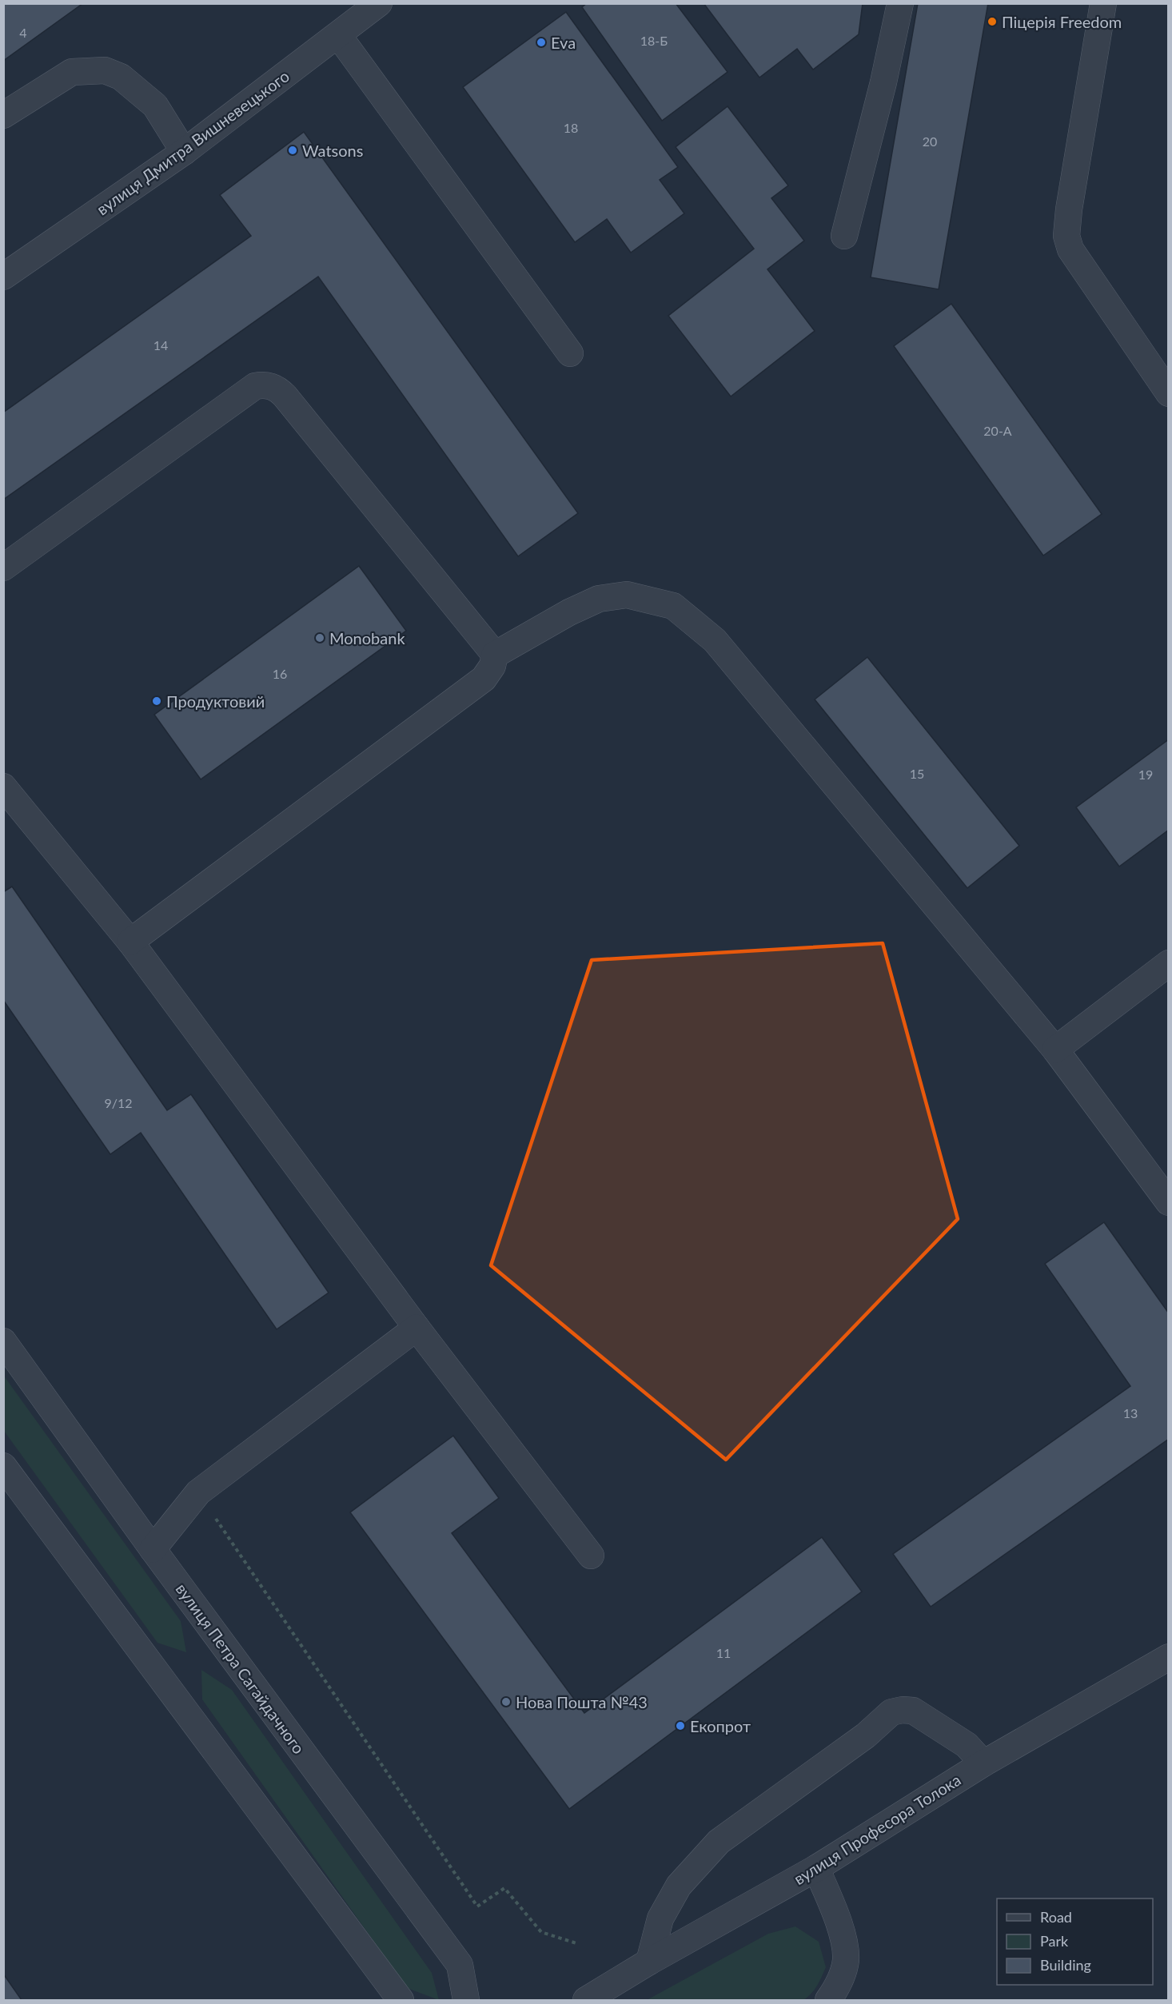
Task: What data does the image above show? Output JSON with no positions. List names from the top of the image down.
{
  "streets": {
    "street": ["вулиця Дмитра Вишневецького", "вулиця Петра Сагайдачного", "вулиця Професора Толока"]
  },
  "places": [
    "Піцерія Freedom",
    "Eva",
    "Watsons",
    "Monobank",
    "Продуктовий",
    "Нова Пошта №43",
    "Екопрот"
  ],
  "house_numbers": [
    "4",
    "18-Б",
    "18",
    "20",
    "14",
    "20-А",
    "16",
    "15",
    "19",
    "9/12",
    "13",
    "11"
  ],
  "legend": ["Road", "Park", "Building"]
}
